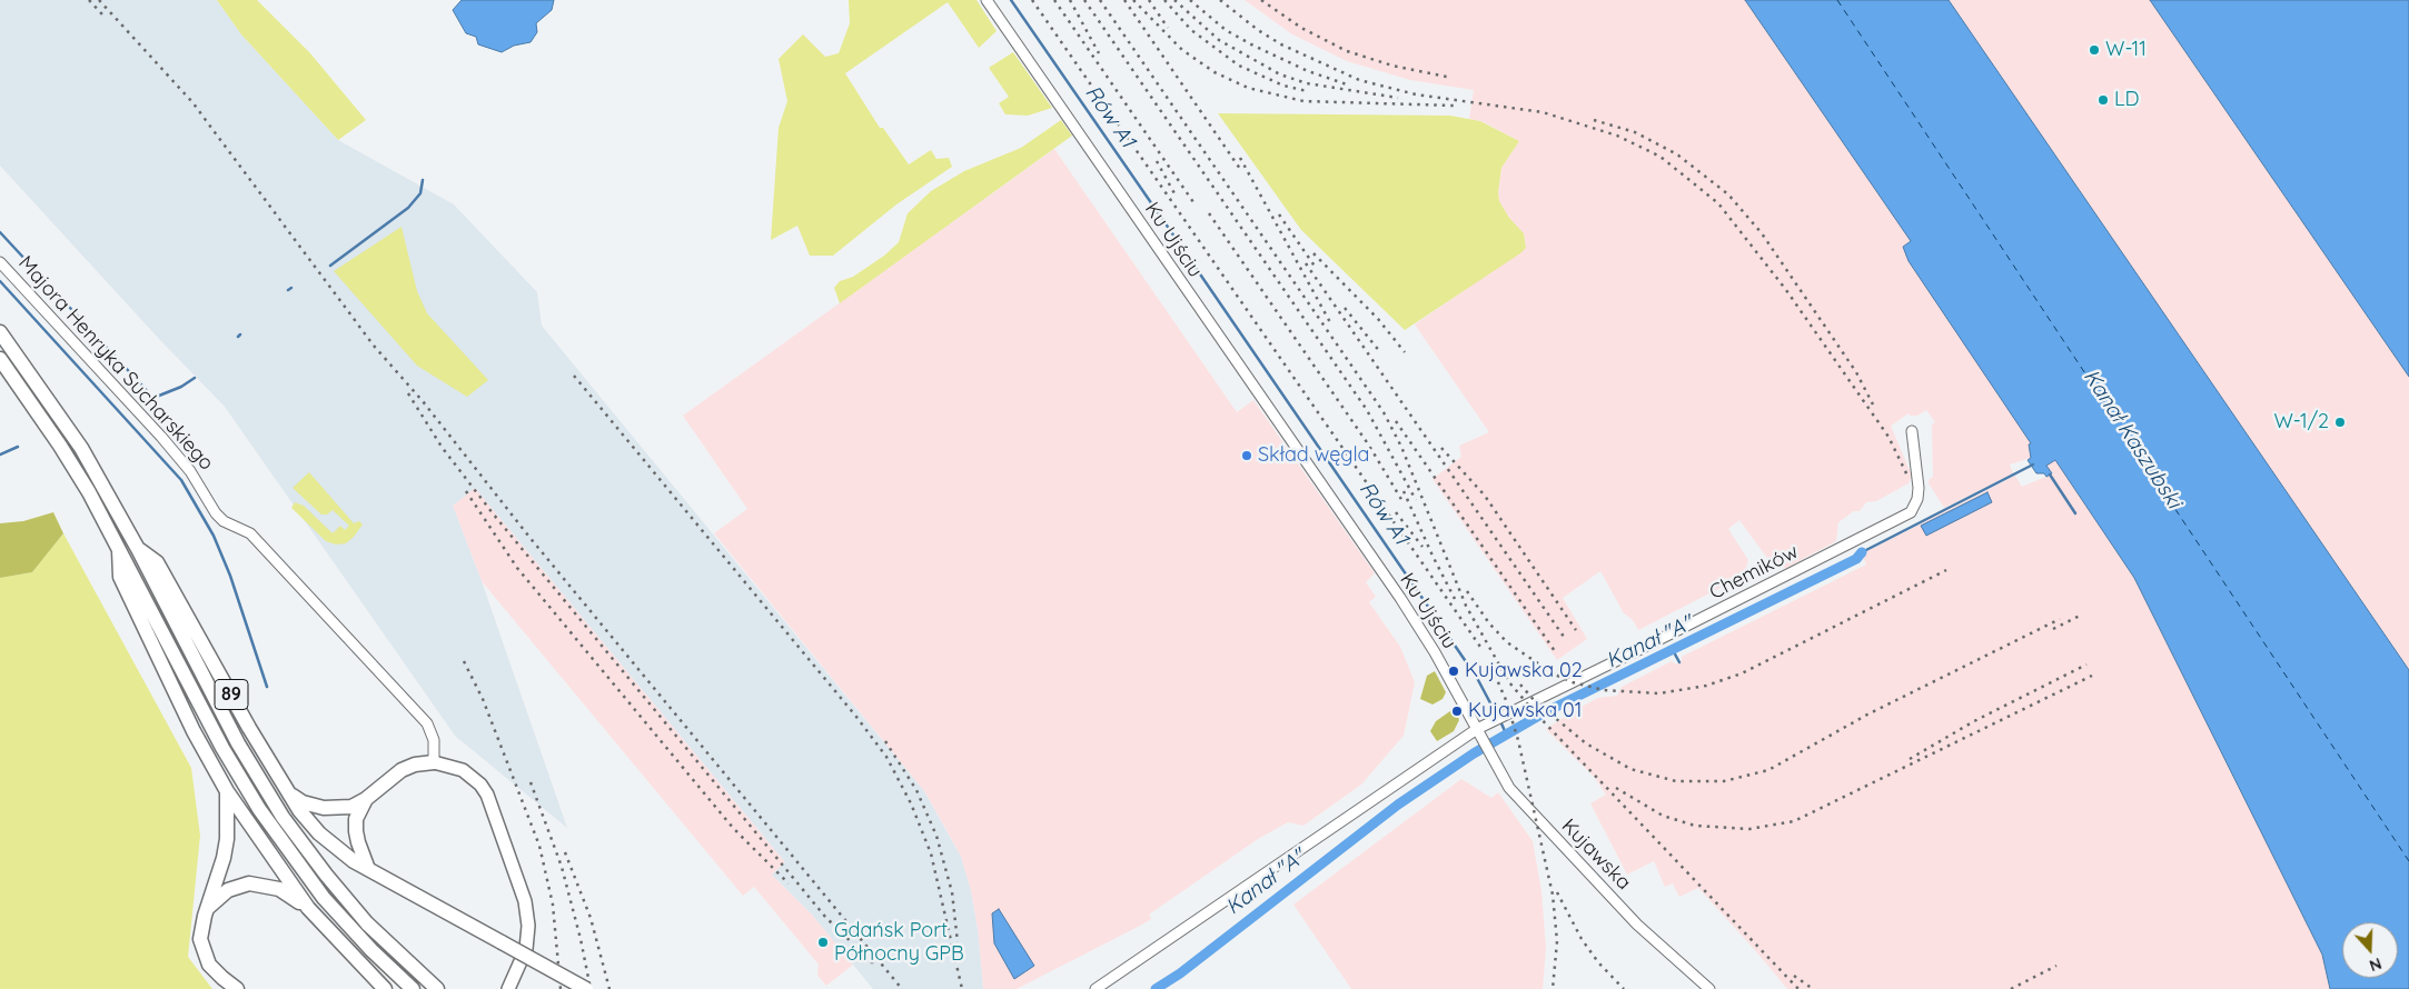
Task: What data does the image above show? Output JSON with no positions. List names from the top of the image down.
{
  "streets": {
    "highway": ["89"],
    "street": [
      "Ku Ujściu",
      "Majora Henryka Sucharskiego",
      "Chemików",
      "Kujawska"
    ]
  },
  "crossings": [
    ["Ku Ujściu", "Chemików"],
    ["Ku Ujściu", "Kujawska"],
    ["Chemików", "Kujawska"]
  ],
  "water": ["Rów A1", "Kanał Kaszubski", "Kanał \"A\""],
  "places": [
    "W-11",
    "LD",
    "W-1/2",
    "Skład węgla",
    "Kujawska 02",
    "Kujawska 01",
    "Gdańsk Port Północny GPB"
  ],
  "north": "bottom"
}
